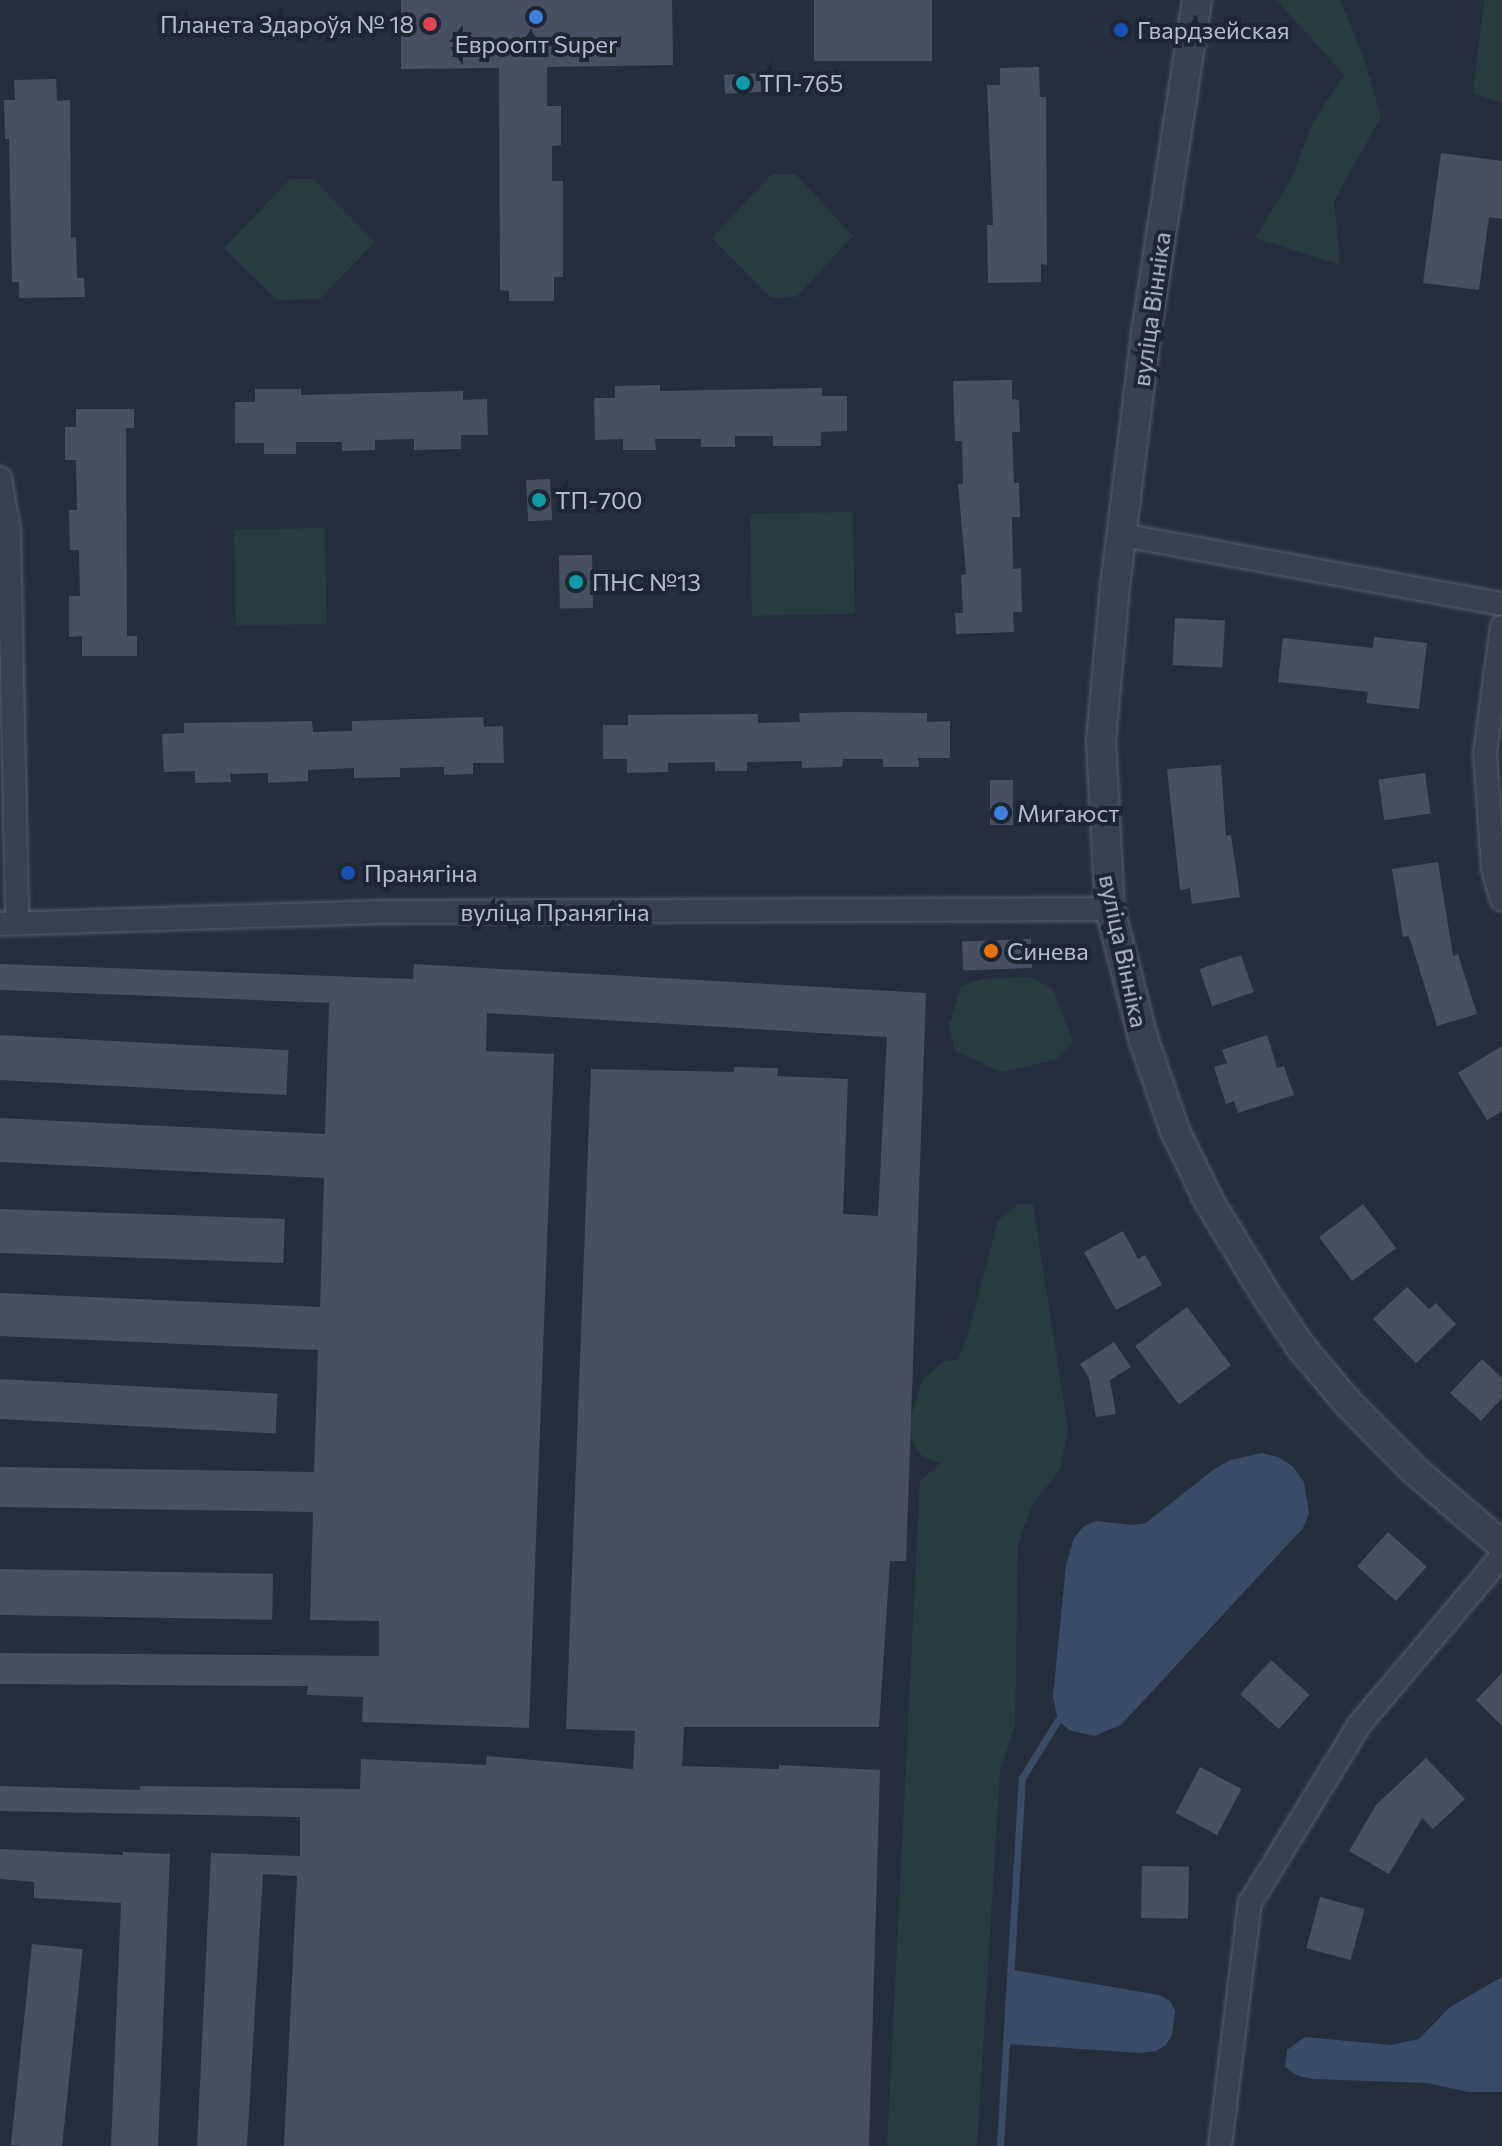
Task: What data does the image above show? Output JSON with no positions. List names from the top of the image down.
{
  "streets": {
    "street": ["вуліца Вінніка", "вуліца Пранягіна"]
  },
  "crossings": [
    ["вуліца Вінніка", "вуліца Пранягіна"]
  ],
  "places": [
    "Евроопт Super",
    "Планета Здароўя № 18",
    "Гвардзейская",
    "ТП-765",
    "ТП-700",
    "ПНС №13",
    "Мигаюст",
    "Пранягіна",
    "Синева"
  ]
}
